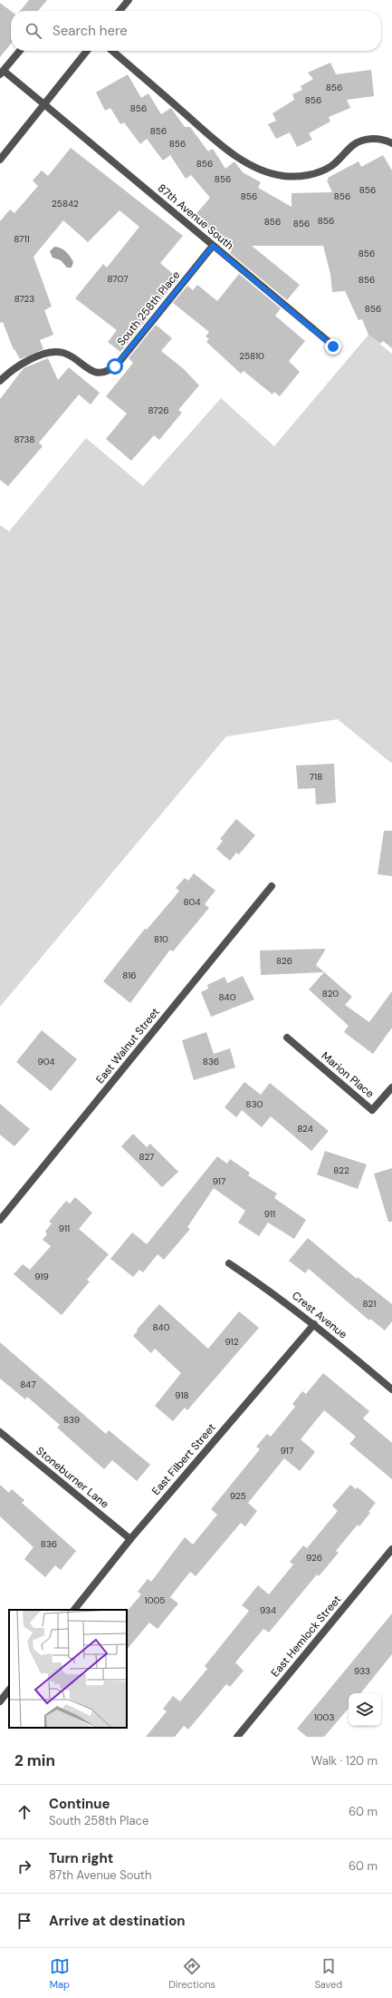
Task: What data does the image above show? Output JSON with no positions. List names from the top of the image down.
{
  "streets": {
    "street": [
      "87th Avenue South",
      "South 258th Place",
      "East Walnut Street",
      "Marion Place",
      "Crest Avenue",
      "East Filbert Street",
      "Stoneburner Lane",
      "East Hemlock Street"
    ]
  },
  "crossings": [
    ["87th Avenue South", "South 258th Place"],
    ["Crest Avenue", "East Filbert Street"],
    ["East Filbert Street", "Stoneburner Lane"]
  ],
  "house_numbers": [
    "856",
    "856",
    "856",
    "856",
    "856",
    "856",
    "856",
    "856",
    "856",
    "856",
    "25842",
    "856",
    "856",
    "856",
    "8711",
    "856",
    "8707",
    "856",
    "8723",
    "856",
    "25810",
    "8726",
    "8738",
    "718",
    "804",
    "810",
    "826",
    "816",
    "820",
    "840",
    "904",
    "836",
    "830",
    "824",
    "827",
    "822",
    "917",
    "911",
    "911",
    "919",
    "821",
    "840",
    "912",
    "847",
    "918",
    "839",
    "917",
    "925",
    "836",
    "926",
    "1005",
    "934",
    "933",
    "1003"
  ],
  "page": {
    "search": "Search here",
    "heading": ["2 min", "Walk · 120 m"],
    "list": [
      ["Continue", "South 258th Place", "60 m"],
      ["Turn right", "87th Avenue South", "60 m"],
      "Arrive at destination"
    ],
    "nav": ["Map", "Directions", "Saved"]
  }
}
